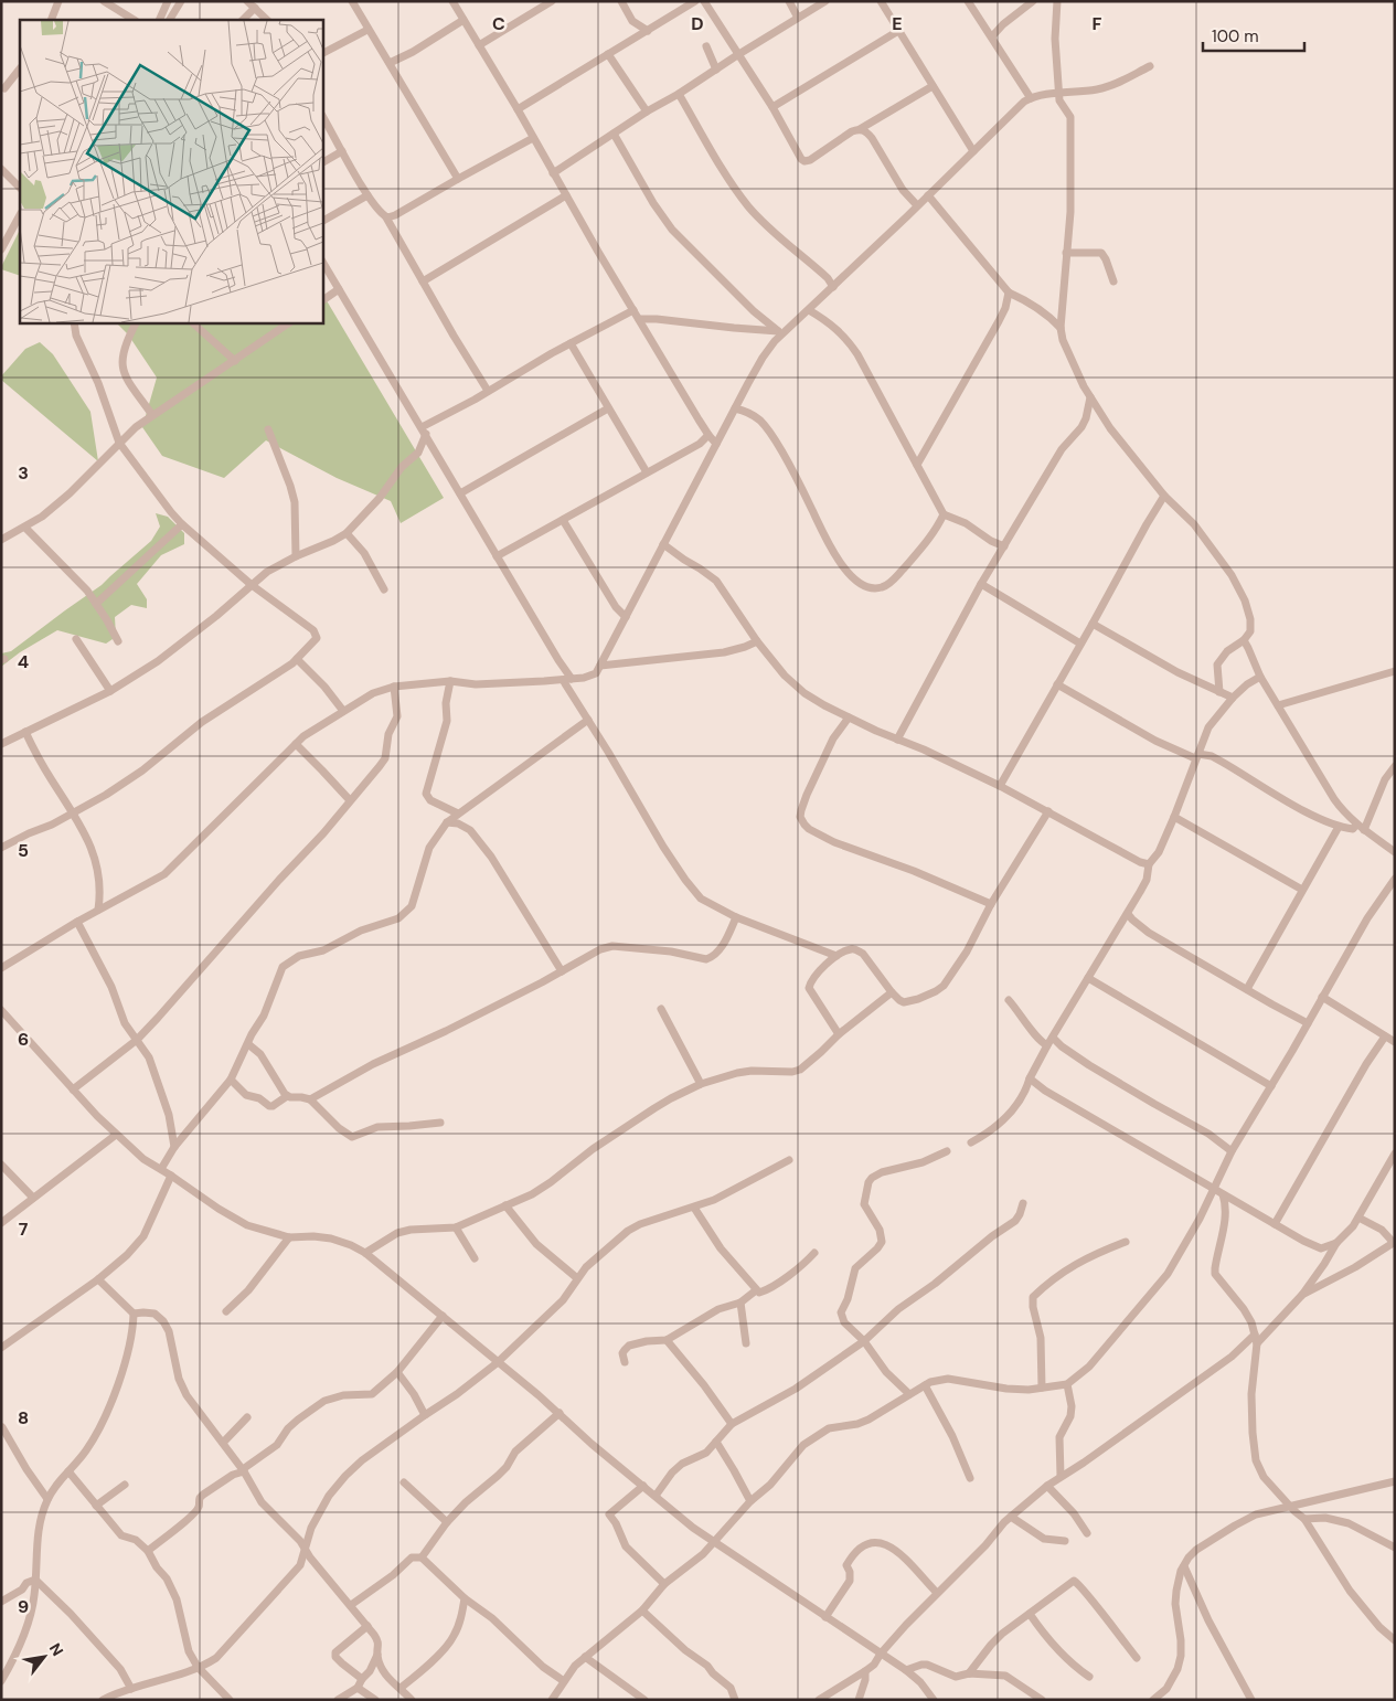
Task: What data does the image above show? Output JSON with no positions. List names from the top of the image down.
{
  "scale_bar": "100 m",
  "north": "top right",
  "grid": {
    "columns": [
      "C",
      "D",
      "E",
      "F"
    ],
    "rows": [
      "3",
      "4",
      "5",
      "6",
      "7",
      "8",
      "9"
    ]
  }
}
